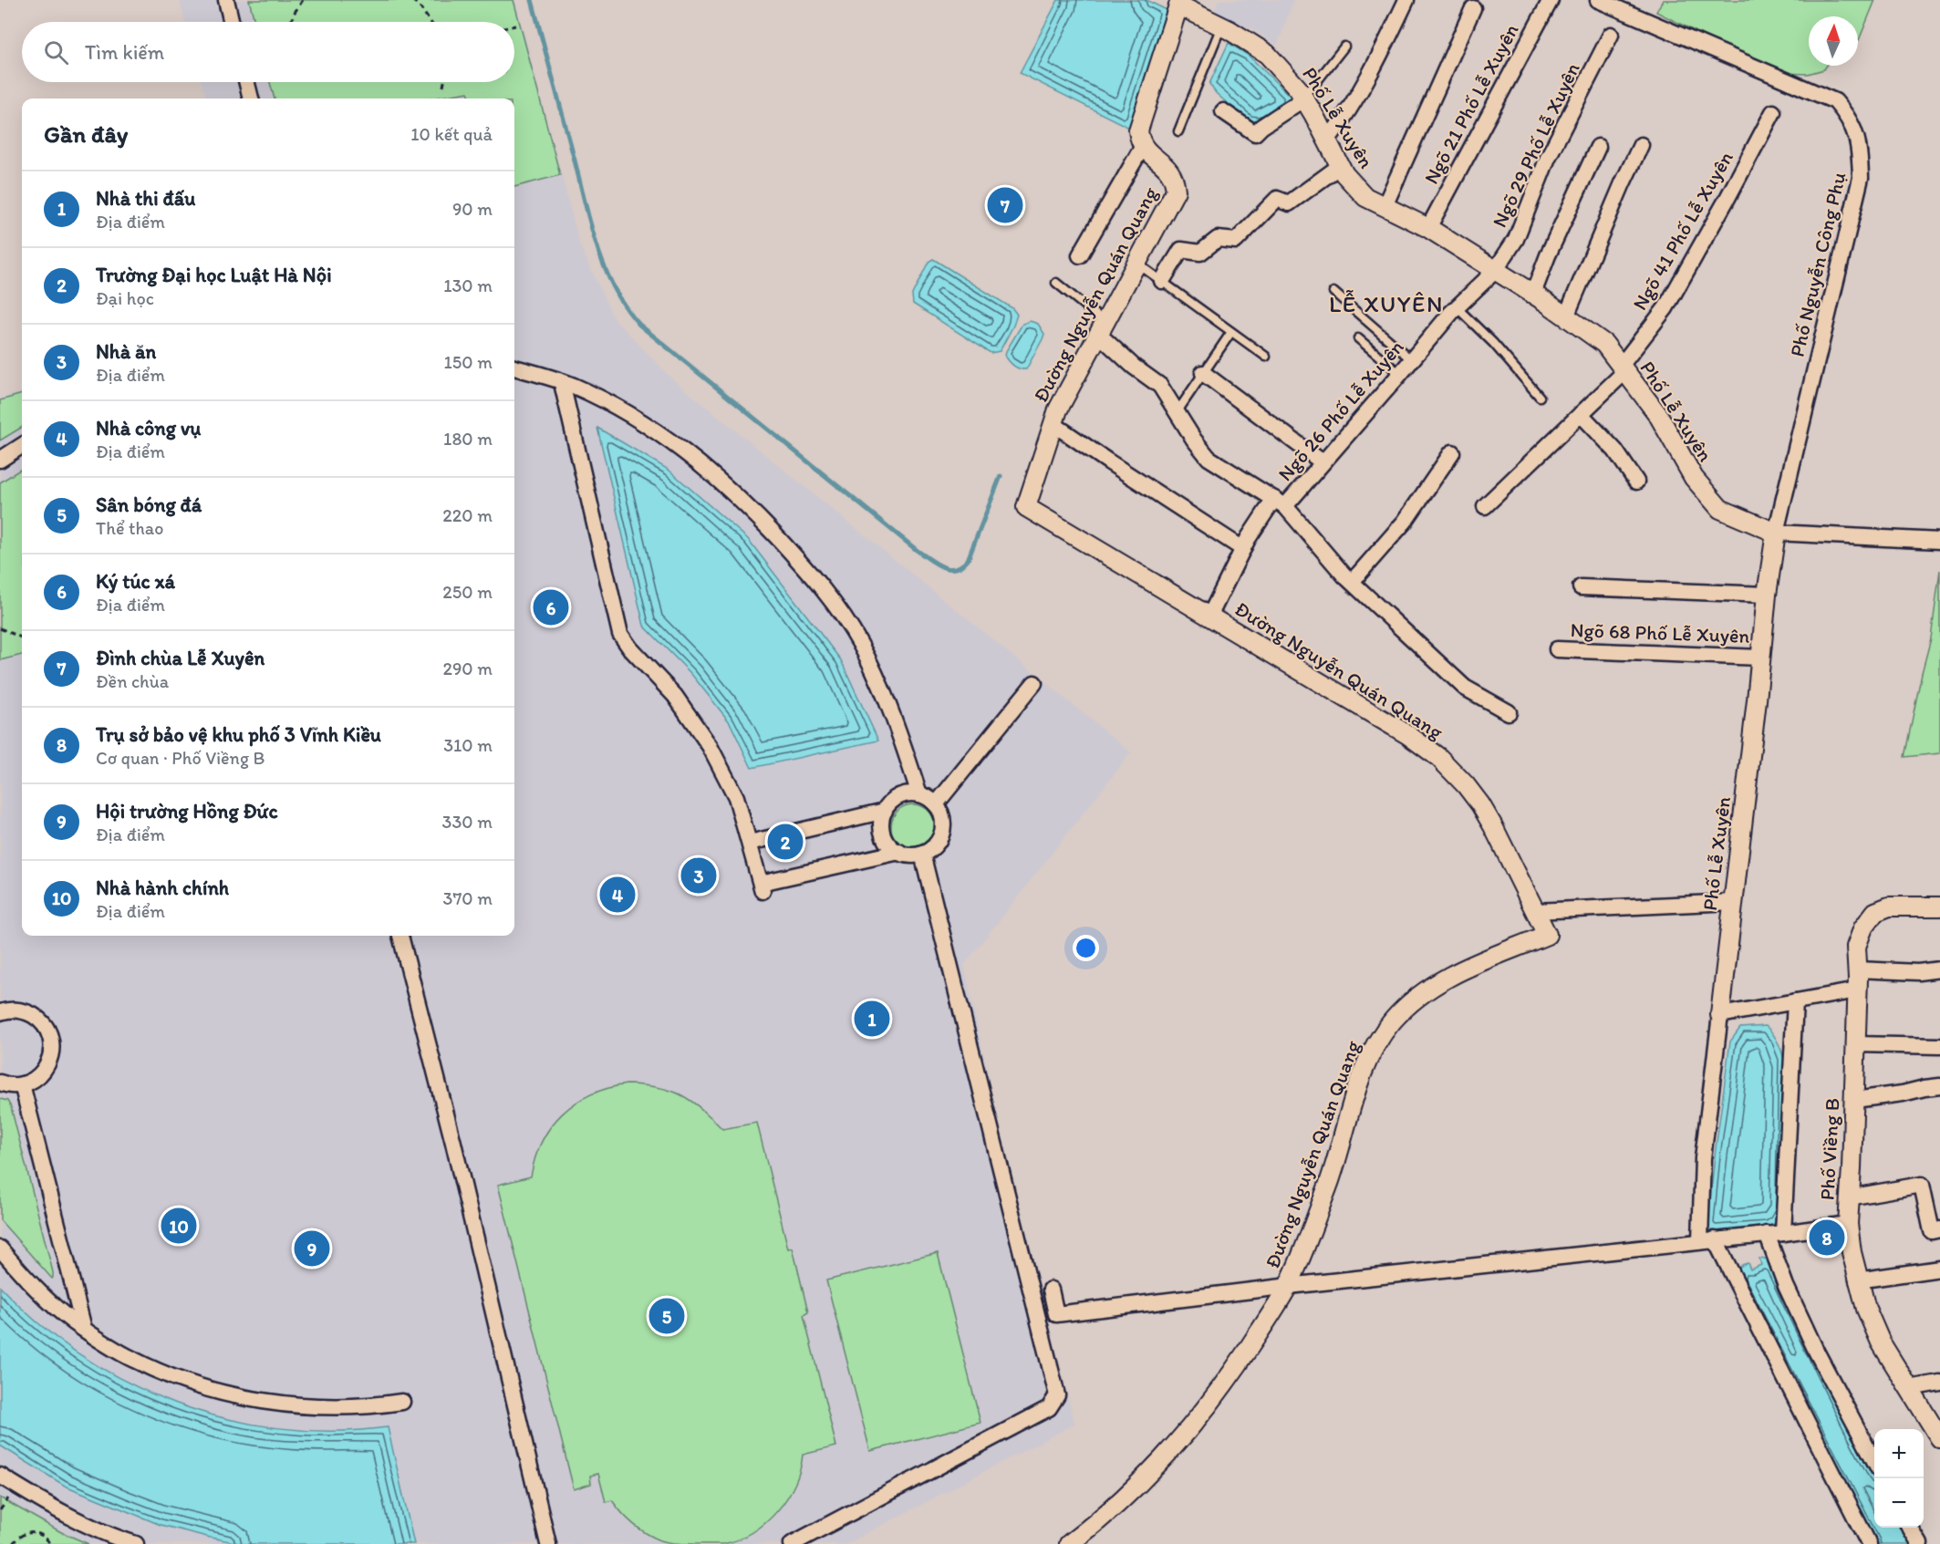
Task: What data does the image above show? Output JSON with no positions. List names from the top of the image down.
{
  "streets": {
    "street": [
      "Ngõ 21 Phố Lễ Xuyên",
      "Phố Lễ Xuyên",
      "Ngõ 29 Phố Lễ Xuyên",
      "Ngõ 41 Phố Lễ Xuyên",
      "Phố Nguyễn Công Phụ",
      "Đường Nguyễn Quán Quang",
      "Ngõ 26 Phố Lễ Xuyên",
      "Ngõ 68 Phố Lễ Xuyên",
      "Phố Viềng B"
    ]
  },
  "crossings": [
    ["Ngõ 21 Phố Lễ Xuyên", "Phố Lễ Xuyên"],
    ["Phố Lễ Xuyên", "Ngõ 29 Phố Lễ Xuyên"],
    ["Phố Lễ Xuyên", "Ngõ 41 Phố Lễ Xuyên"],
    ["Phố Lễ Xuyên", "Phố Nguyễn Công Phụ"],
    ["Phố Lễ Xuyên", "Ngõ 26 Phố Lễ Xuyên"],
    ["Phố Lễ Xuyên", "Ngõ 68 Phố Lễ Xuyên"],
    ["Ngõ 29 Phố Lễ Xuyên", "Ngõ 26 Phố Lễ Xuyên"],
    ["Đường Nguyễn Quán Quang", "Ngõ 26 Phố Lễ Xuyên"]
  ],
  "districts": ["LỄ XUYÊN"],
  "north": "top",
  "page": {
    "search": "Tìm kiếm",
    "heading": ["Gần đây", "10 kết quả"],
    "list": [
      {
        "mark": "1",
        "name": "Nhà thi đấu",
        "note": "Địa điểm",
        "value": "90 m"
      },
      {
        "mark": "2",
        "name": "Trường Đại học Luật Hà Nội",
        "note": "Đại học",
        "value": "130 m"
      },
      {
        "mark": "3",
        "name": "Nhà ăn",
        "note": "Địa điểm",
        "value": "150 m"
      },
      {
        "mark": "4",
        "name": "Nhà công vụ",
        "note": "Địa điểm",
        "value": "180 m"
      },
      {
        "mark": "5",
        "name": "Sân bóng đá",
        "note": "Thể thao",
        "value": "220 m"
      },
      {
        "mark": "6",
        "name": "Ký túc xá",
        "note": "Địa điểm",
        "value": "250 m"
      },
      {
        "mark": "7",
        "name": "Đình chùa Lễ Xuyên",
        "note": "Đền chùa",
        "value": "290 m"
      },
      {
        "mark": "8",
        "name": "Trụ sở bảo vệ khu phố 3 Vĩnh Kiều",
        "note": "Cơ quan · Phố Viềng B",
        "value": "310 m"
      },
      {
        "mark": "9",
        "name": "Hội trường Hồng Đức",
        "note": "Địa điểm",
        "value": "330 m"
      },
      {
        "mark": "10",
        "name": "Nhà hành chính",
        "note": "Địa điểm",
        "value": "370 m"
      }
    ],
    "pins": [
      "7",
      "6",
      "2",
      "3",
      "4",
      "1",
      "10",
      "8",
      "9",
      "5"
    ],
    "map_buttons": ["+", "−"]
  }
}
